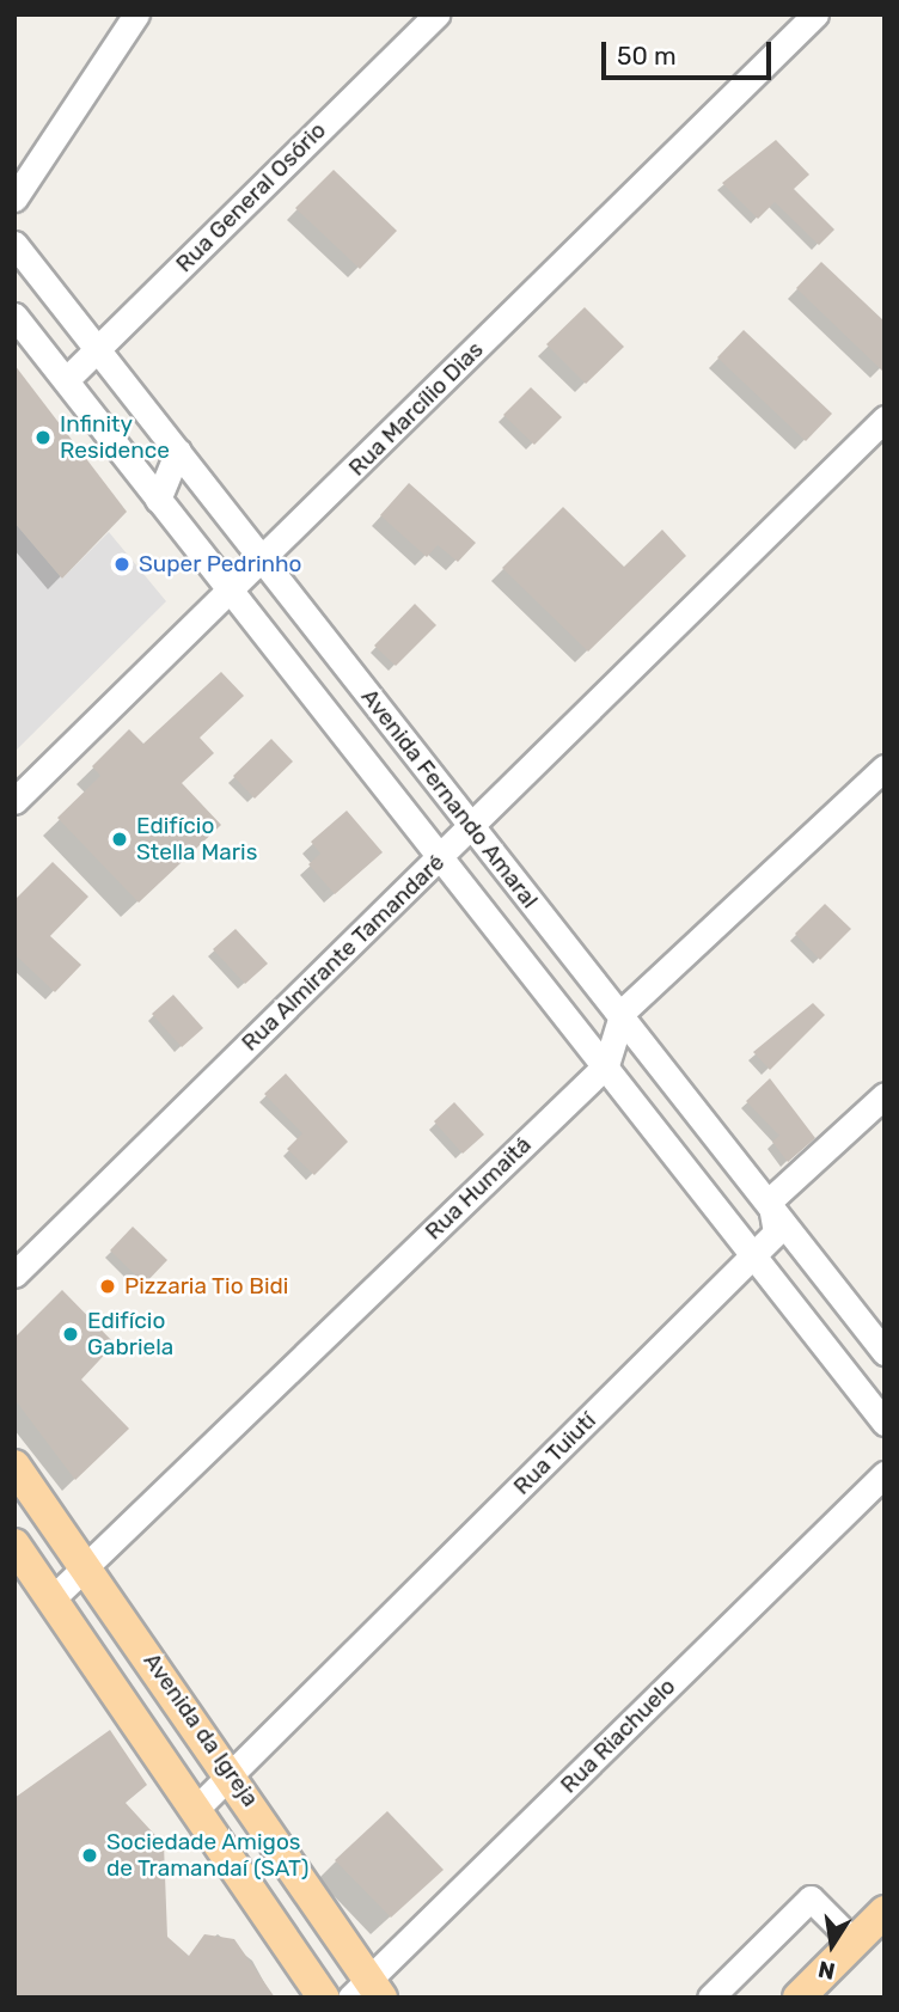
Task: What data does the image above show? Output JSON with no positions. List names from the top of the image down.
{
  "streets": {
    "main road": ["Avenida da Igreja"],
    "street": [
      "Rua General Osório",
      "Rua Marcílio Dias",
      "Avenida Fernando Amaral",
      "Rua Almirante Tamandaré",
      "Rua Humaitá",
      "Rua Tuiutí",
      "Rua Riachuelo"
    ]
  },
  "crossings": [
    ["Rua General Osório", "Avenida Fernando Amaral"],
    ["Rua Marcílio Dias", "Avenida Fernando Amaral"],
    ["Avenida Fernando Amaral", "Rua Almirante Tamandaré"],
    ["Avenida Fernando Amaral", "Rua Humaitá"],
    ["Avenida Fernando Amaral", "Rua Tuiutí"],
    ["Rua Humaitá", "Avenida da Igreja"],
    ["Rua Tuiutí", "Avenida da Igreja"],
    ["Avenida da Igreja", "Rua Riachuelo"]
  ],
  "places": [
    "Infinity Residence",
    "Super Pedrinho",
    "Edifício Stella Maris",
    "Pizzaria Tio Bidi",
    "Edifício Gabriela",
    "Sociedade Amigos de Tramandaí (SAT)"
  ],
  "scale_bar": "50 m",
  "north": "bottom"
}
